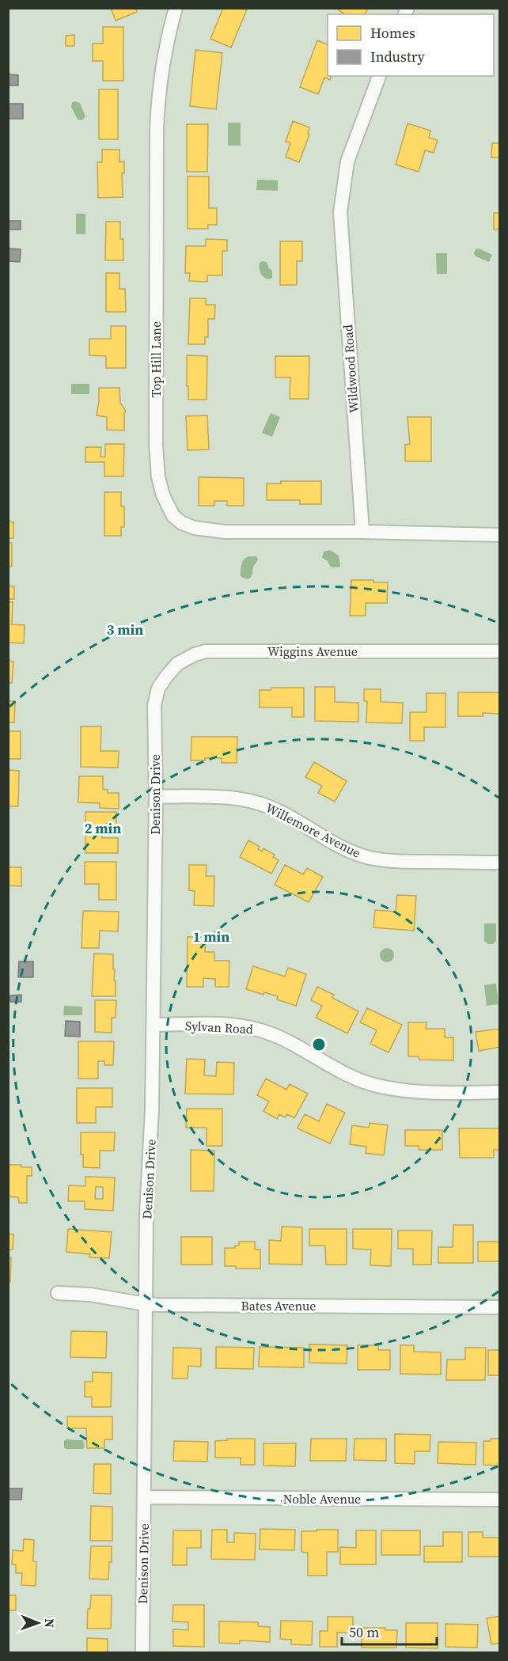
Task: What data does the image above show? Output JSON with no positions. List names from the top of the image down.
{
  "streets": {
    "street": [
      "Top Hill Lane",
      "Wildwood Road",
      "Wiggins Avenue",
      "Denison Drive",
      "Willemore Avenue",
      "Sylvan Road",
      "Bates Avenue",
      "Noble Avenue"
    ]
  },
  "crossings": [
    ["Top Hill Lane", "Wildwood Road"],
    ["Wiggins Avenue", "Denison Drive"],
    ["Denison Drive", "Willemore Avenue"],
    ["Denison Drive", "Sylvan Road"],
    ["Denison Drive", "Bates Avenue"],
    ["Denison Drive", "Noble Avenue"]
  ],
  "legend": ["Homes", "Industry"],
  "scale_bar": "50 m",
  "north": "right",
  "rings": ["3 min", "2 min", "1 min"]
}
